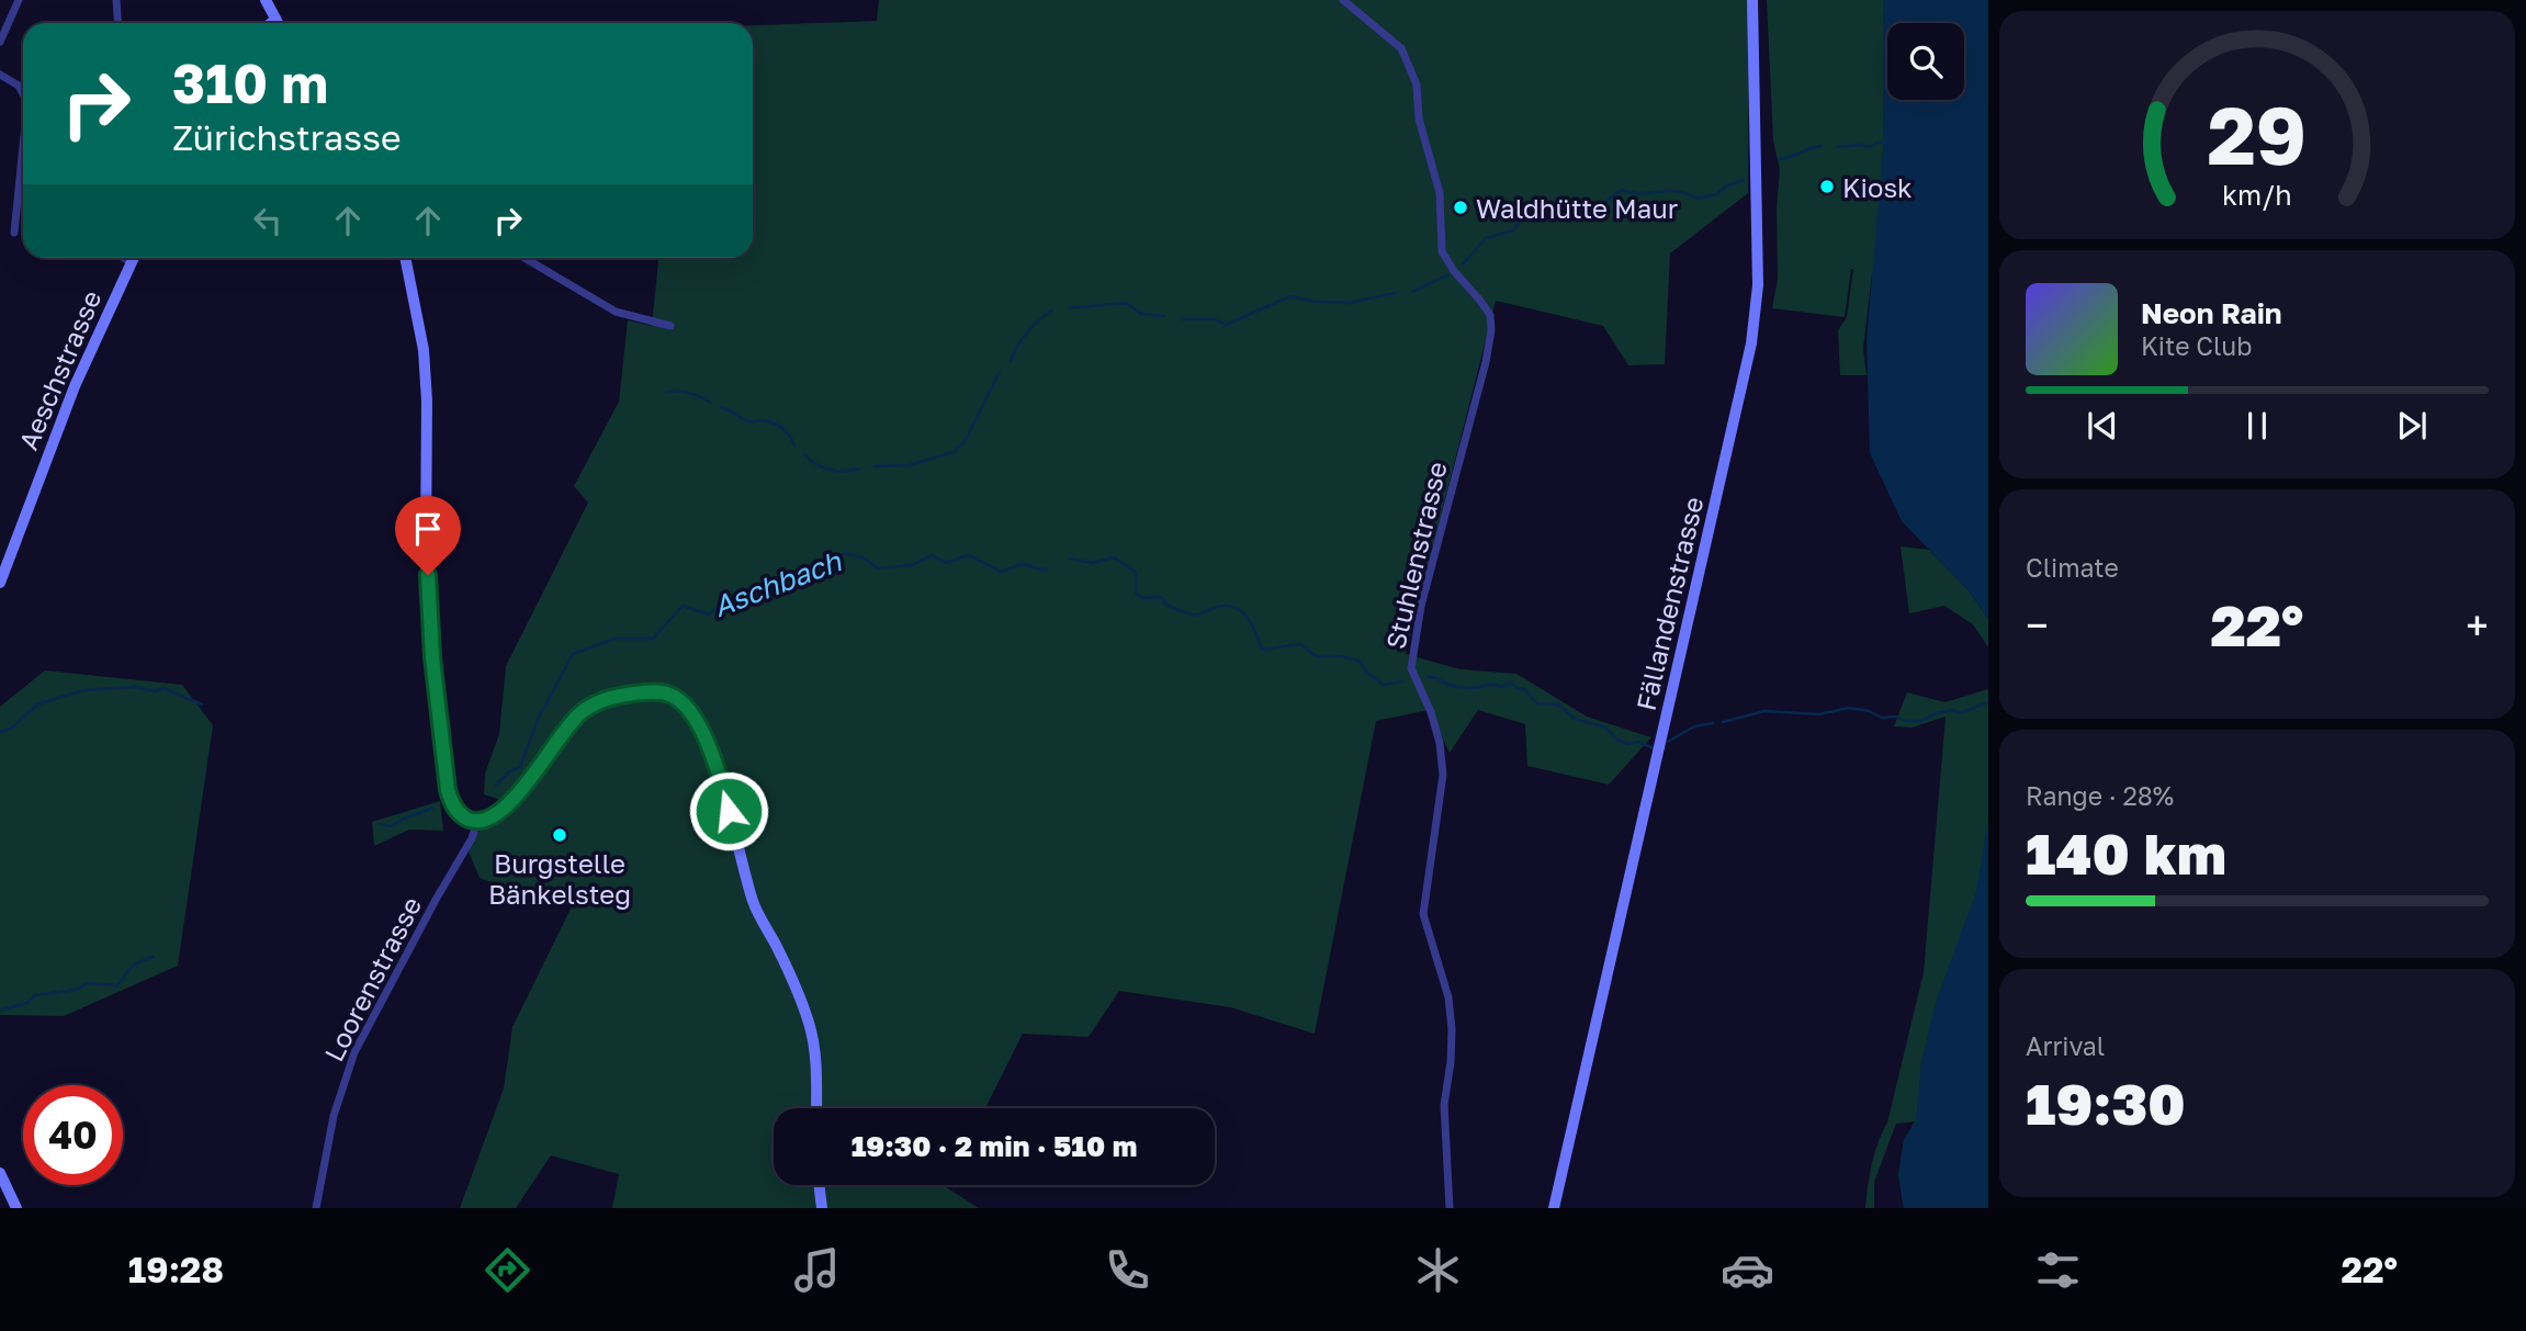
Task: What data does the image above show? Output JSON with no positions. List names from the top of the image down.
{
  "streets": {
    "street": [
      "Aeschstrasse",
      "Stuhlenstrasse",
      "Fällandenstrasse",
      "Loorenstrasse"
    ]
  },
  "water": ["Aschbach"],
  "places": ["Kiosk", "Waldhütte Maur", "Burgstelle Bänkelsteg"],
  "page": {
    "turn": ["310 m", "Zürichstrasse"],
    "song": ["Neon Rain", "Kite Club"],
    "tile": [
      "Climate",
      ["Range · 28%", "140 km"],
      ["Arrival", "19:30"]
    ],
    "heat": ["−", "22°", "+"],
    "limit": "40",
    "trip": "19:30 · 2 min · 510 m",
    "tabs": ["19:28", "22°"],
    "gauge": ["29", "km/h"]
  }
}
